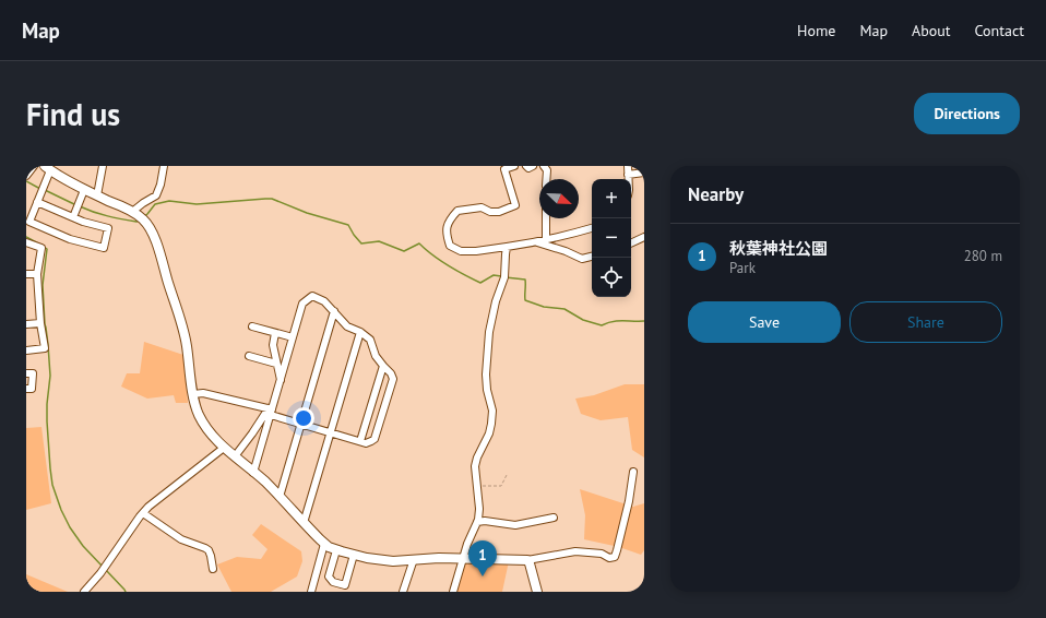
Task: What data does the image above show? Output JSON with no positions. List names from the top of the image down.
{
  "north": "bottom right",
  "page": {
    "header": "Map",
    "nav": [
      "Home",
      "Map",
      "About",
      "Contact"
    ],
    "buttons": [
      "Directions",
      ["Save", "Share"]
    ],
    "title": "Find us",
    "heading": "Nearby",
    "map_buttons": ["+", "−"],
    "list": [
      {
        "mark": "1",
        "name": "秋葉神社公園",
        "note": "Park",
        "value": "280 m"
      }
    ],
    "pins": "1"
  }
}
